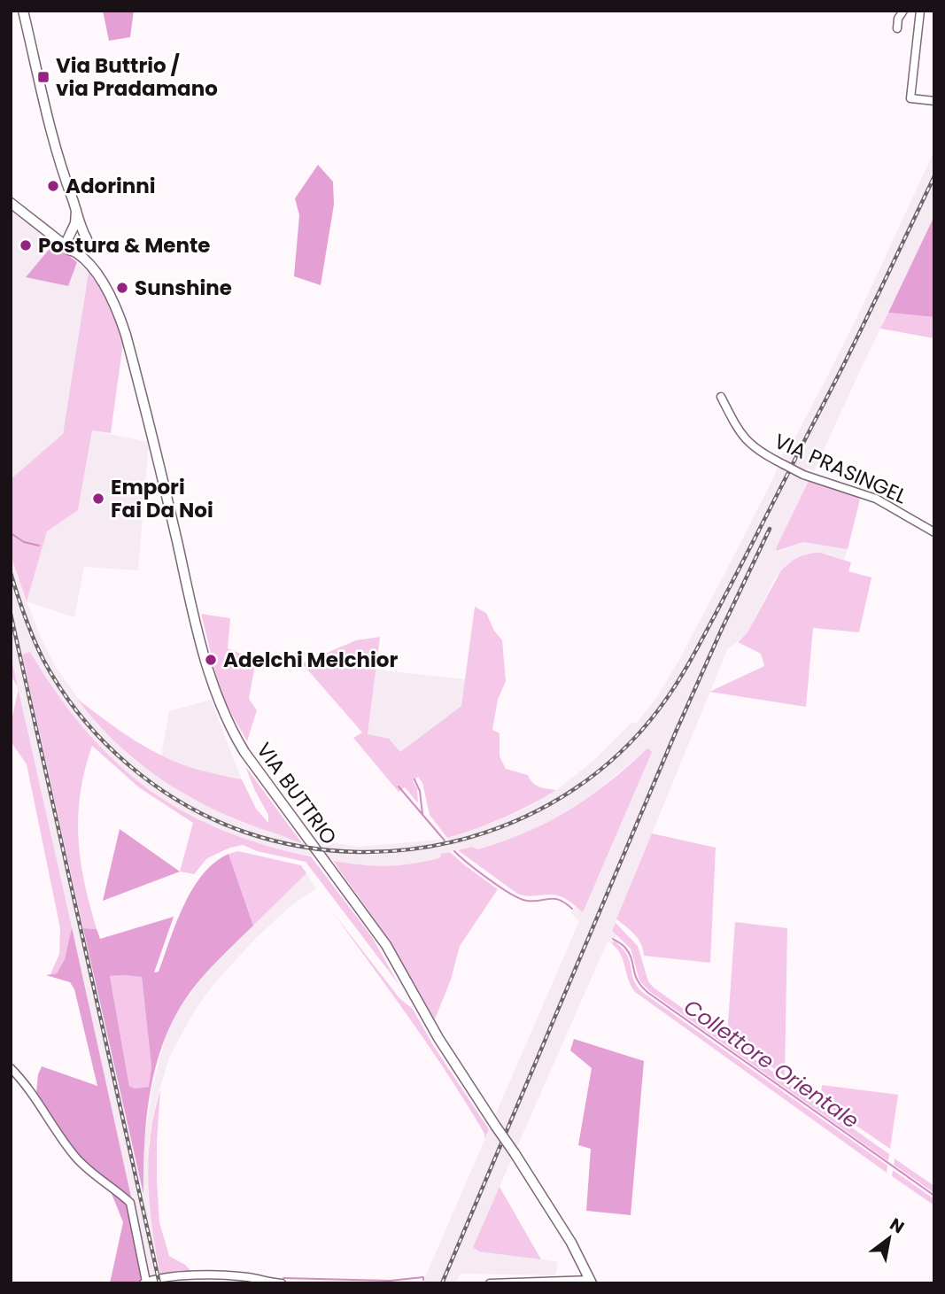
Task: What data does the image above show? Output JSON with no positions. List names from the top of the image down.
{
  "streets": {
    "street": ["VIA PRASINGEL", "VIA BUTTRIO"]
  },
  "water": ["Collettore Orientale"],
  "places": {
    "transit": ["Via Buttrio / via Pradamano"],
    "other": [
      "Adorinni",
      "Postura & Mente",
      "Sunshine",
      "Empori Fai Da Noi",
      "Adelchi Melchior"
    ]
  },
  "north": "top right"
}
